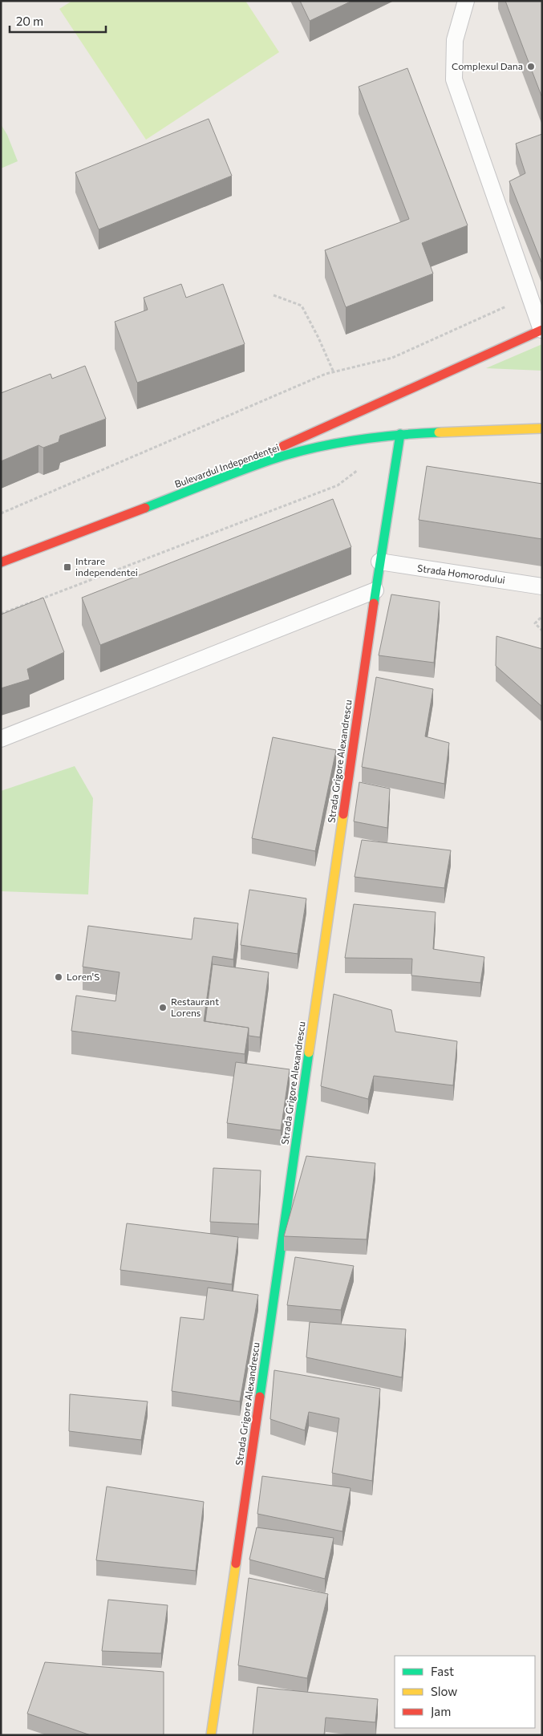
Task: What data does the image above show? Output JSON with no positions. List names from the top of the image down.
{
  "streets": {
    "street": ["Bulevardul Independenței", "Strada Grigore Alexandrescu"],
    "lane": ["Strada Homorodului"]
  },
  "crossings": [
    ["Bulevardul Independenței", "Strada Grigore Alexandrescu"],
    ["Strada Homorodului", "Strada Grigore Alexandrescu"]
  ],
  "places": {
    "other": ["Complexul Dana", "Loren'S", "Restaurant Lorens"],
    "transit": ["Intrare independentei"]
  },
  "legend": ["Fast", "Slow", "Jam"],
  "scale_bar": "20 m"
}
